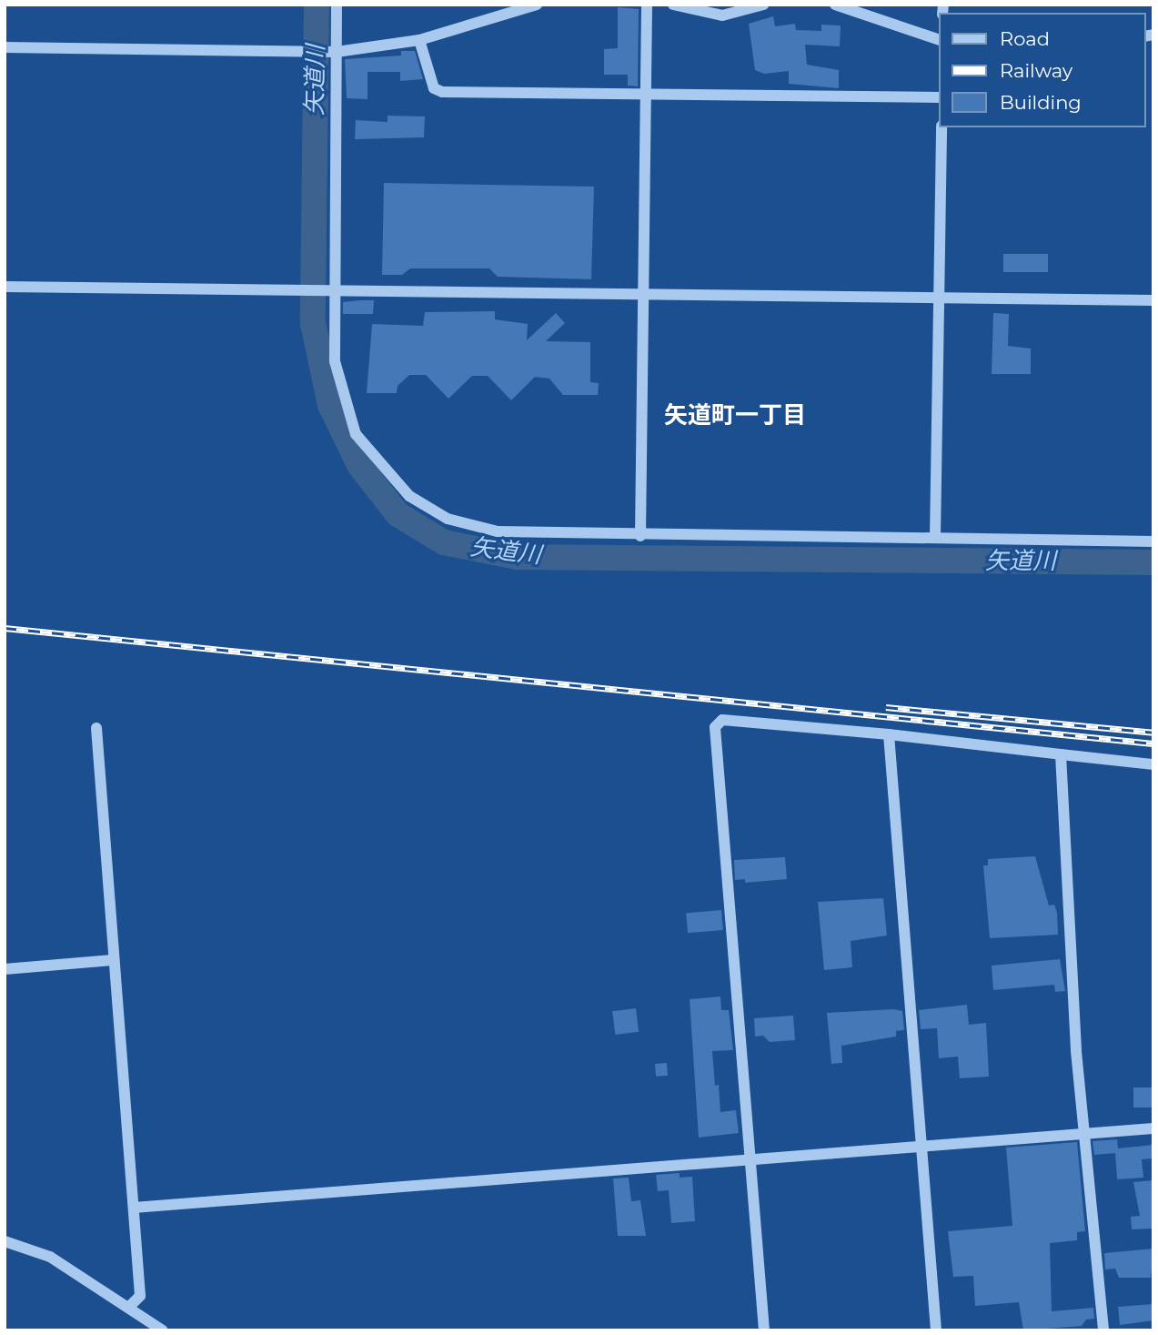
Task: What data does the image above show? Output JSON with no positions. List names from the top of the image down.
{
  "districts": ["矢道町一丁目"],
  "water": ["矢道川"],
  "legend": ["Road", "Railway", "Building"]
}
